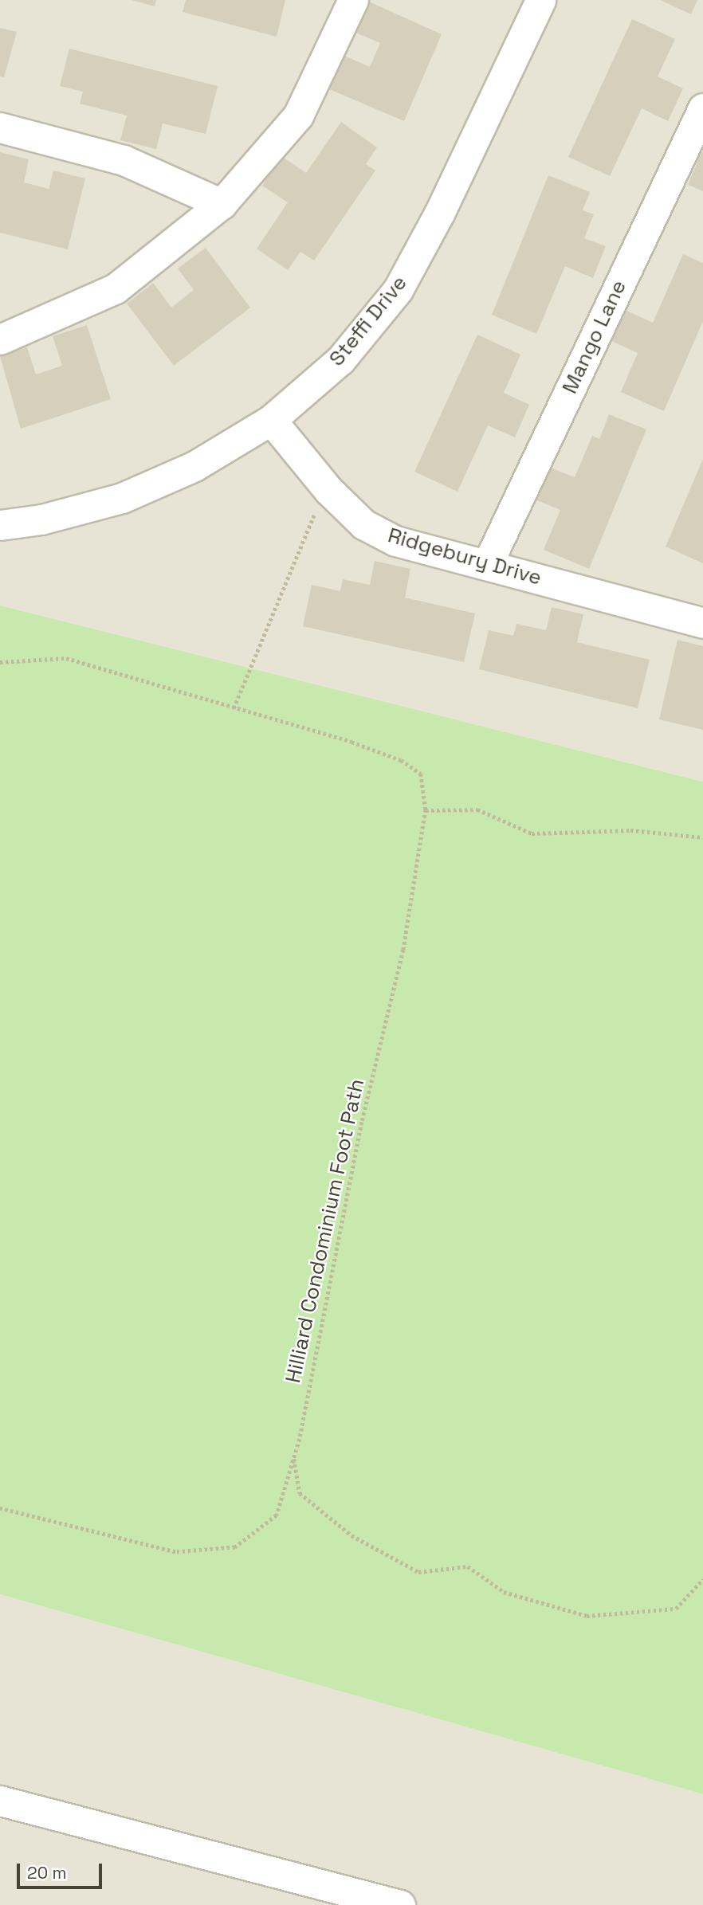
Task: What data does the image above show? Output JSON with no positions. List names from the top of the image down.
{
  "streets": {
    "street": ["Steffi Drive", "Mango Lane", "Ridgebury Drive"],
    "path": ["Hilliard Condominium Foot Path"]
  },
  "crossings": [
    ["Steffi Drive", "Ridgebury Drive"],
    ["Mango Lane", "Ridgebury Drive"]
  ],
  "scale_bar": "20 m"
}
